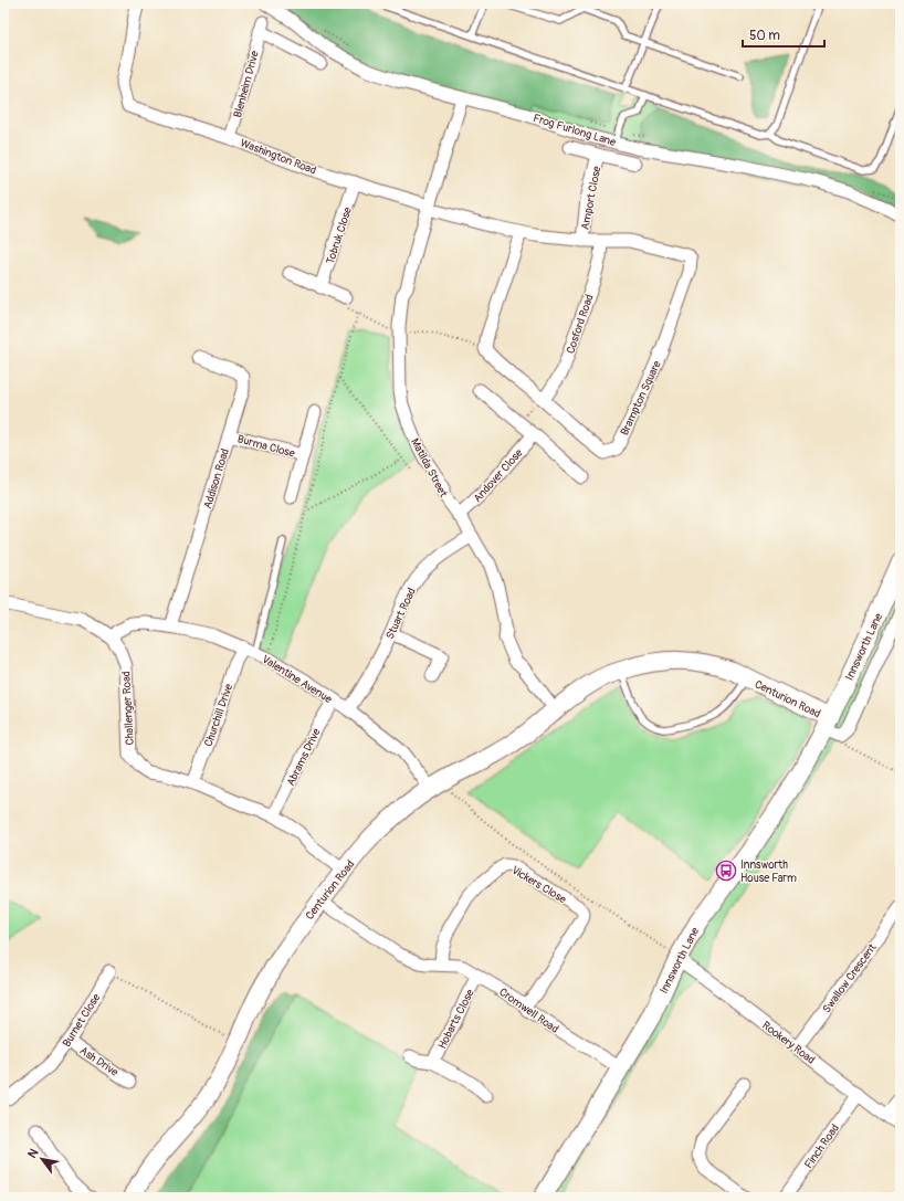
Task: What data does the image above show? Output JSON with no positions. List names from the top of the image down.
{
  "streets": {
    "street": [
      "Blenheim Drive",
      "Frog Furlong Lane",
      "Washington Road",
      "Amport Close",
      "Tobruk Close",
      "Cosford Road",
      "Brampton Square",
      "Burma Close",
      "Matilda Street",
      "Andover Close",
      "Addison Road",
      "Stuart Road",
      "Innsworth Lane",
      "Valentine Avenue",
      "Centurion Road",
      "Challenger Road",
      "Churchill Drive",
      "Abrams Drive",
      "Vickers Close",
      "Swallow Crescent",
      "Cromwell Road",
      "Hobarts Close",
      "Burnet Close",
      "Rookery Road",
      "Ash Drive",
      "Finch Road"
    ]
  },
  "crossings": [
    ["Blenheim Drive", "Washington Road"],
    ["Frog Furlong Lane", "Matilda Street"],
    ["Washington Road", "Tobruk Close"],
    ["Washington Road", "Brampton Square"],
    ["Washington Road", "Matilda Street"],
    ["Amport Close", "Brampton Square"],
    ["Cosford Road", "Brampton Square"],
    ["Brampton Square", "Matilda Street"],
    ["Burma Close", "Addison Road"],
    ["Matilda Street", "Andover Close"],
    ["Matilda Street", "Stuart Road"],
    ["Matilda Street", "Centurion Road"],
    ["Addison Road", "Valentine Avenue"],
    ["Stuart Road", "Valentine Avenue"],
    ["Innsworth Lane", "Centurion Road"],
    ["Innsworth Lane", "Cromwell Road"],
    ["Innsworth Lane", "Rookery Road"],
    ["Valentine Avenue", "Centurion Road"],
    ["Valentine Avenue", "Challenger Road"],
    ["Valentine Avenue", "Churchill Drive"],
    ["Valentine Avenue", "Abrams Drive"],
    ["Centurion Road", "Challenger Road"],
    ["Centurion Road", "Cromwell Road"],
    ["Challenger Road", "Churchill Drive"],
    ["Challenger Road", "Abrams Drive"],
    ["Vickers Close", "Cromwell Road"],
    ["Swallow Crescent", "Rookery Road"],
    ["Cromwell Road", "Hobarts Close"],
    ["Burnet Close", "Ash Drive"],
    ["Rookery Road", "Finch Road"]
  ],
  "places": {
    "bus stop": ["Innsworth House Farm"]
  },
  "scale_bar": "50 m",
  "north": "top left"
}
